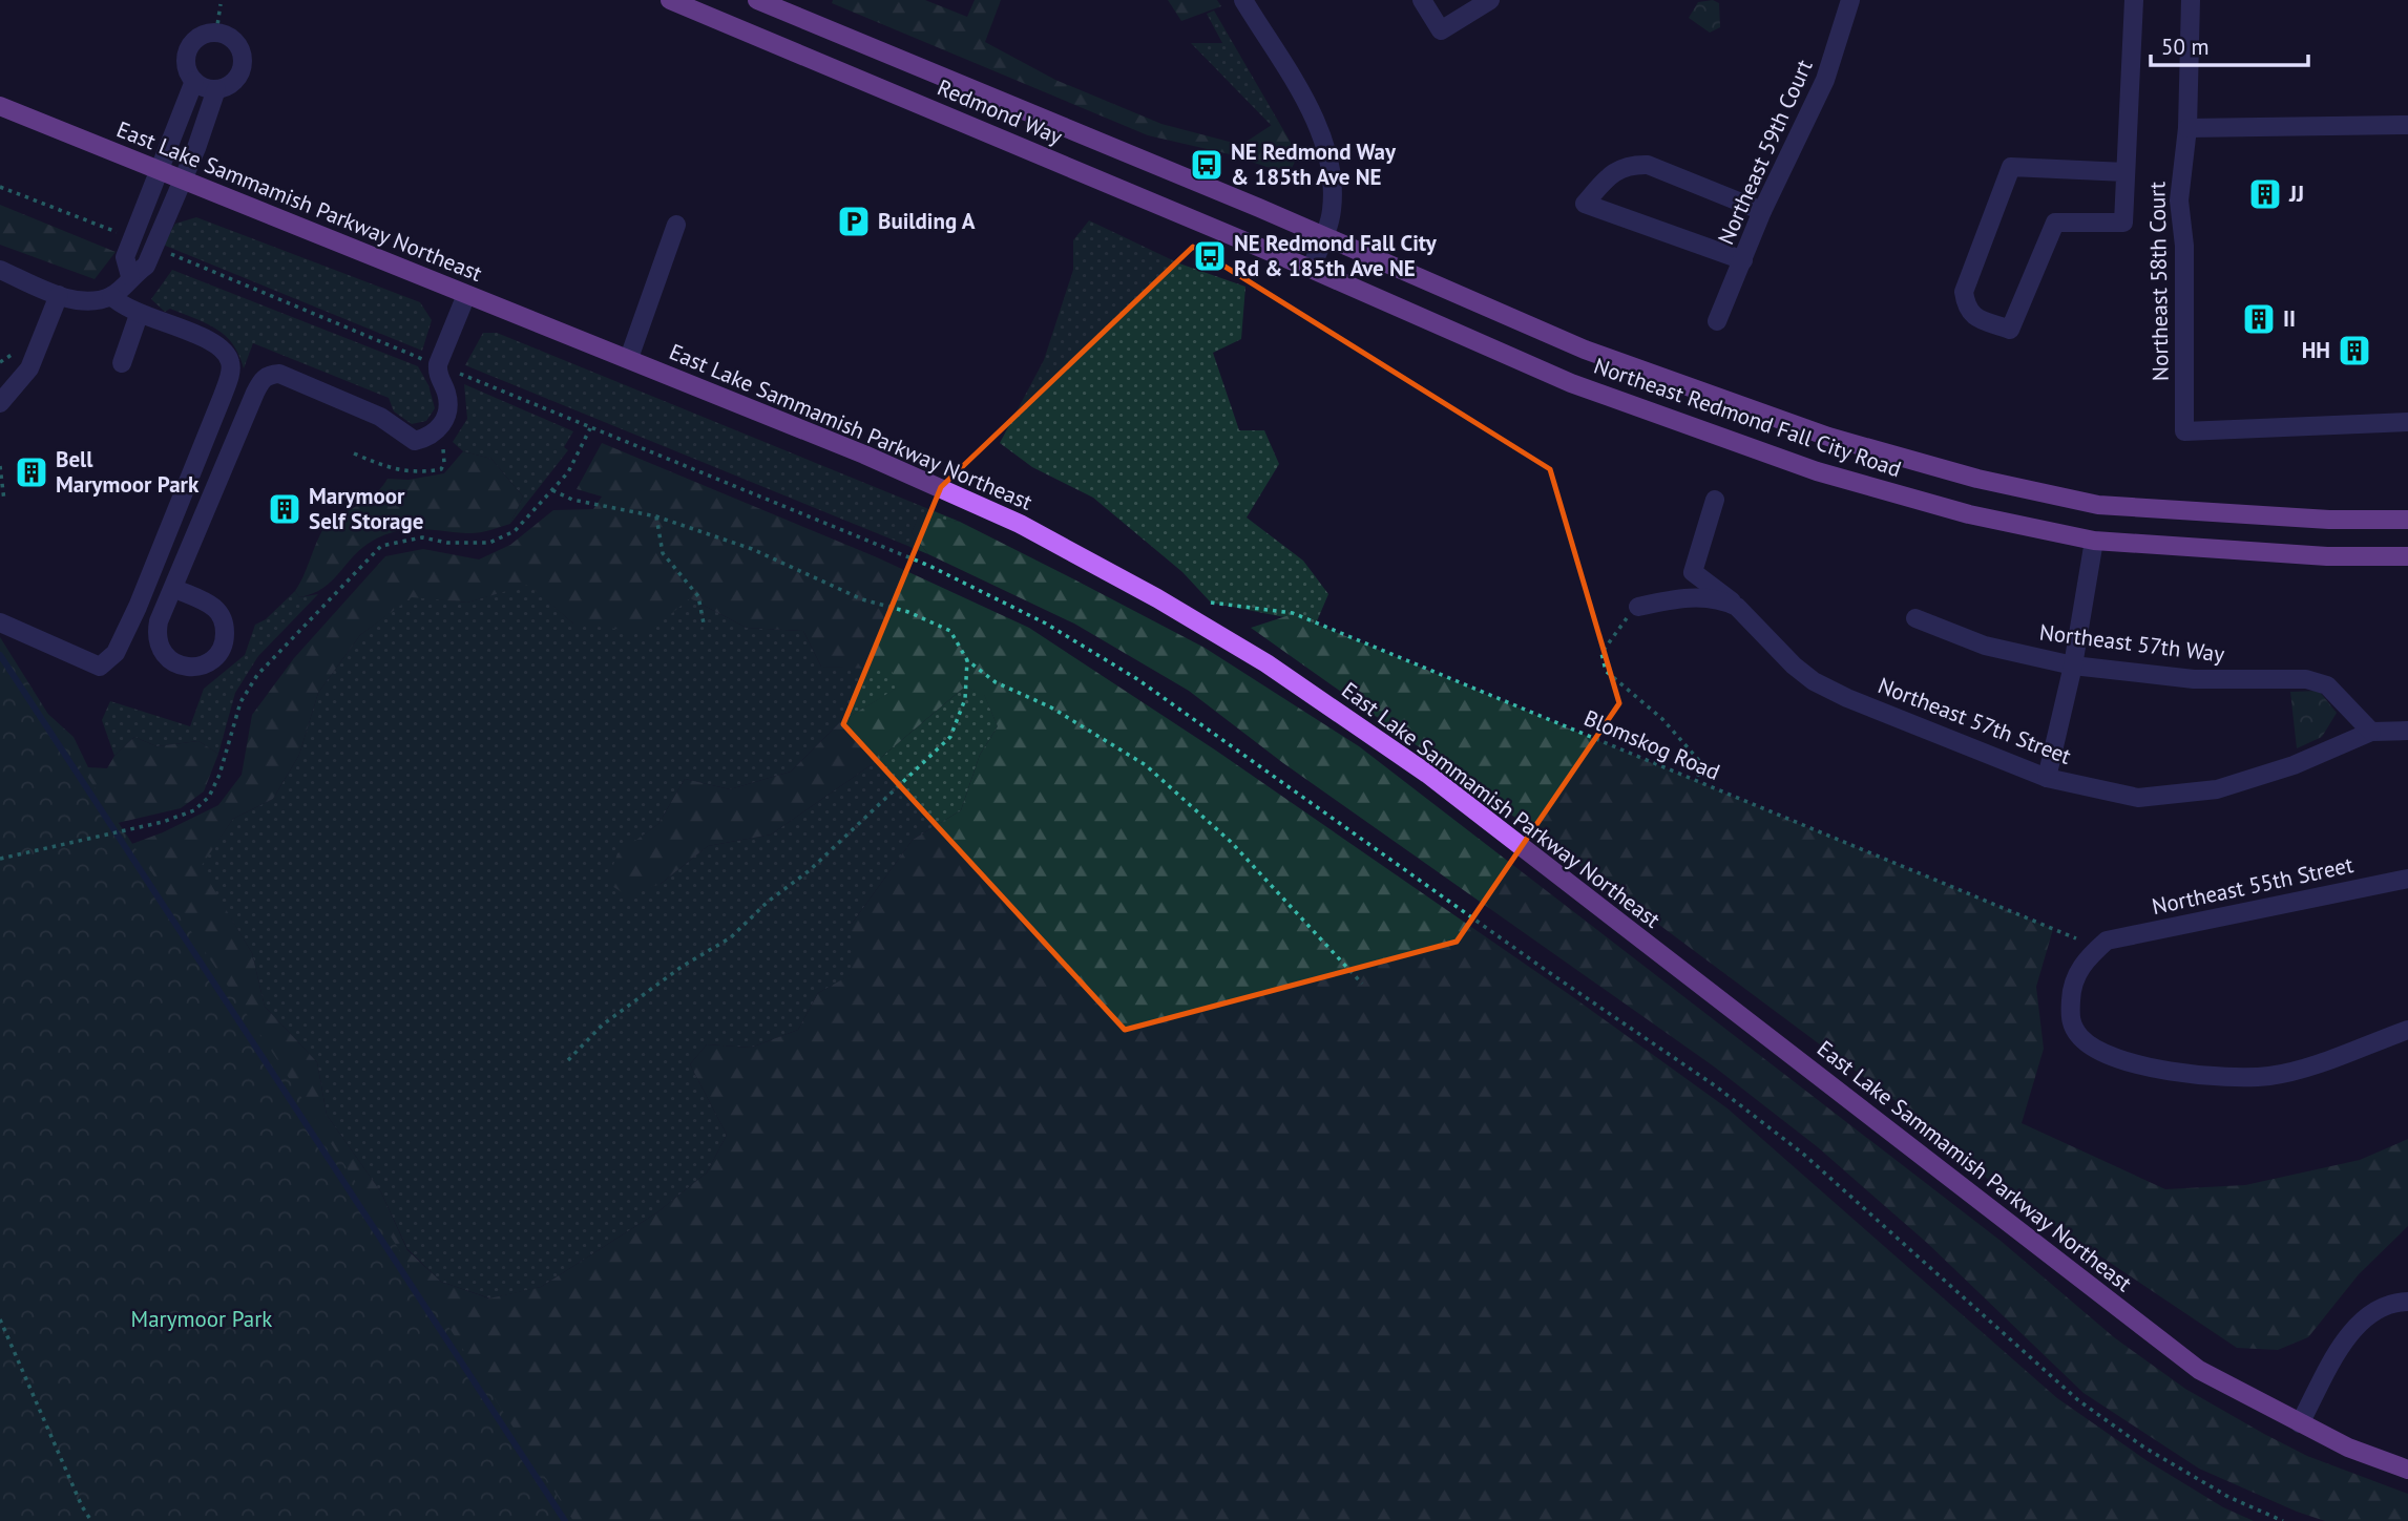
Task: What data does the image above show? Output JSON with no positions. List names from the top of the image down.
{
  "streets": {
    "main road": ["Redmond Way", "East Lake Sammamish Parkway Northeast", "Northeast Redmond Fall City Road"],
    "street": [
      "Northeast 59th Court",
      "Northeast 58th Court",
      "Northeast 57th Way",
      "Northeast 57th Street",
      "Northeast 55th Street"
    ],
    "path": ["Blomskog Road"]
  },
  "crossings": [
    ["Redmond Way", "Northeast Redmond Fall City Road"],
    ["Northeast 57th Way", "Northeast 57th Street"]
  ],
  "parks": ["Marymoor Park"],
  "places": {
    "bus stop": ["NE Redmond Way & 185th Ave NE", "NE Redmond Fall City Rd & 185th Ave NE"],
    "building": [
      "JJ",
      "II",
      "HH",
      "Bell Marymoor Park",
      "Marymoor Self Storage"
    ],
    "parking": ["Building A"]
  },
  "scale_bar": "50 m"
}
